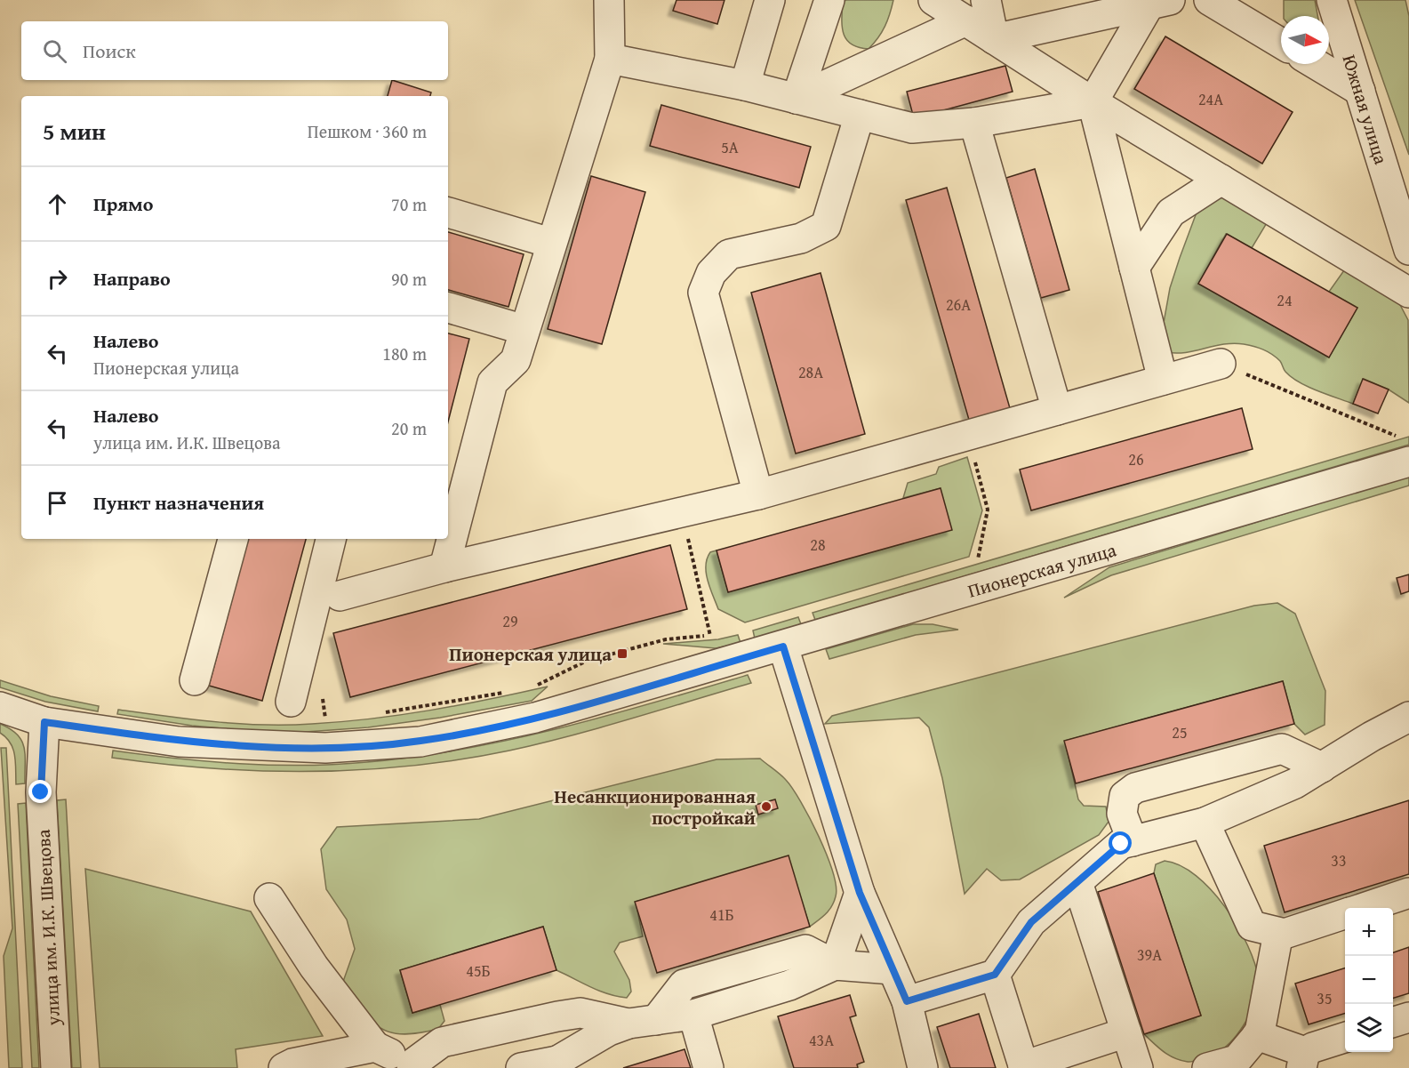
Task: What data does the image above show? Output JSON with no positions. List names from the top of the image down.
{
  "streets": {
    "street": ["Южная улица", "Пионерская улица", "улица им. И.К. Швецова"]
  },
  "crossings": [
    ["Пионерская улица", "улица им. И.К. Швецова"]
  ],
  "places": {
    "transit": ["Пионерская улица"],
    "other": ["Несанкционированная постройкай"]
  },
  "house_numbers": [
    "24А",
    "5А",
    "24",
    "26А",
    "28А",
    "26",
    "28",
    "29",
    "25",
    "33",
    "41Б",
    "39А",
    "45Б",
    "35",
    "43А"
  ],
  "north": "right",
  "page": {
    "search": "Поиск",
    "heading": ["5 мин", "Пешком · 360 m"],
    "list": [
      ["Прямо", "70 m"],
      ["Направо", "90 m"],
      ["Налево", "Пионерская улица", "180 m"],
      ["Налево", "улица им. И.К. Швецова", "20 m"],
      "Пункт назначения"
    ],
    "map_buttons": ["+", "−"]
  }
}
